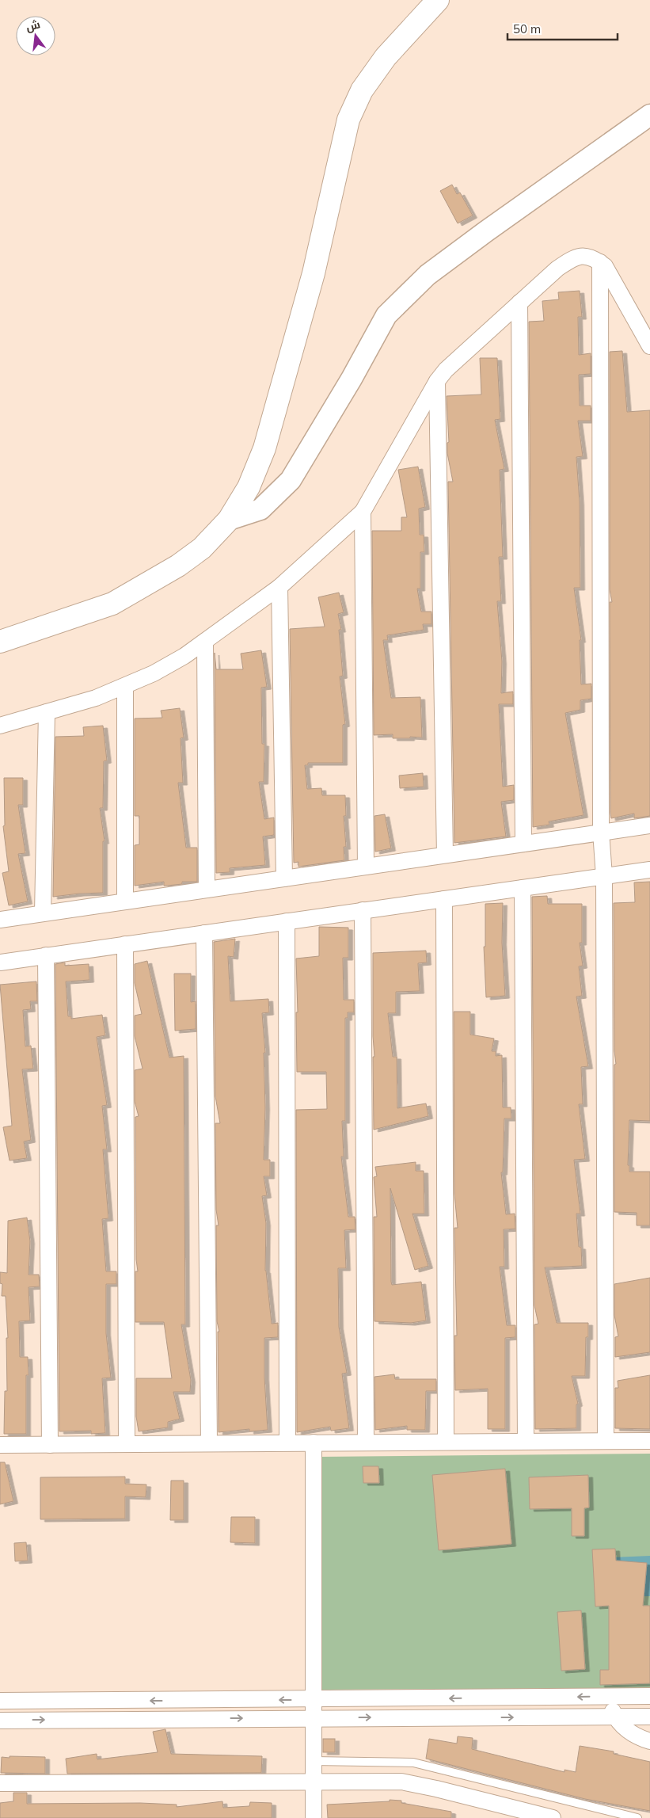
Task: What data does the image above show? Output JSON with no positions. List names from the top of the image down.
{
  "scale_bar": "50 m",
  "north": "top"
}
